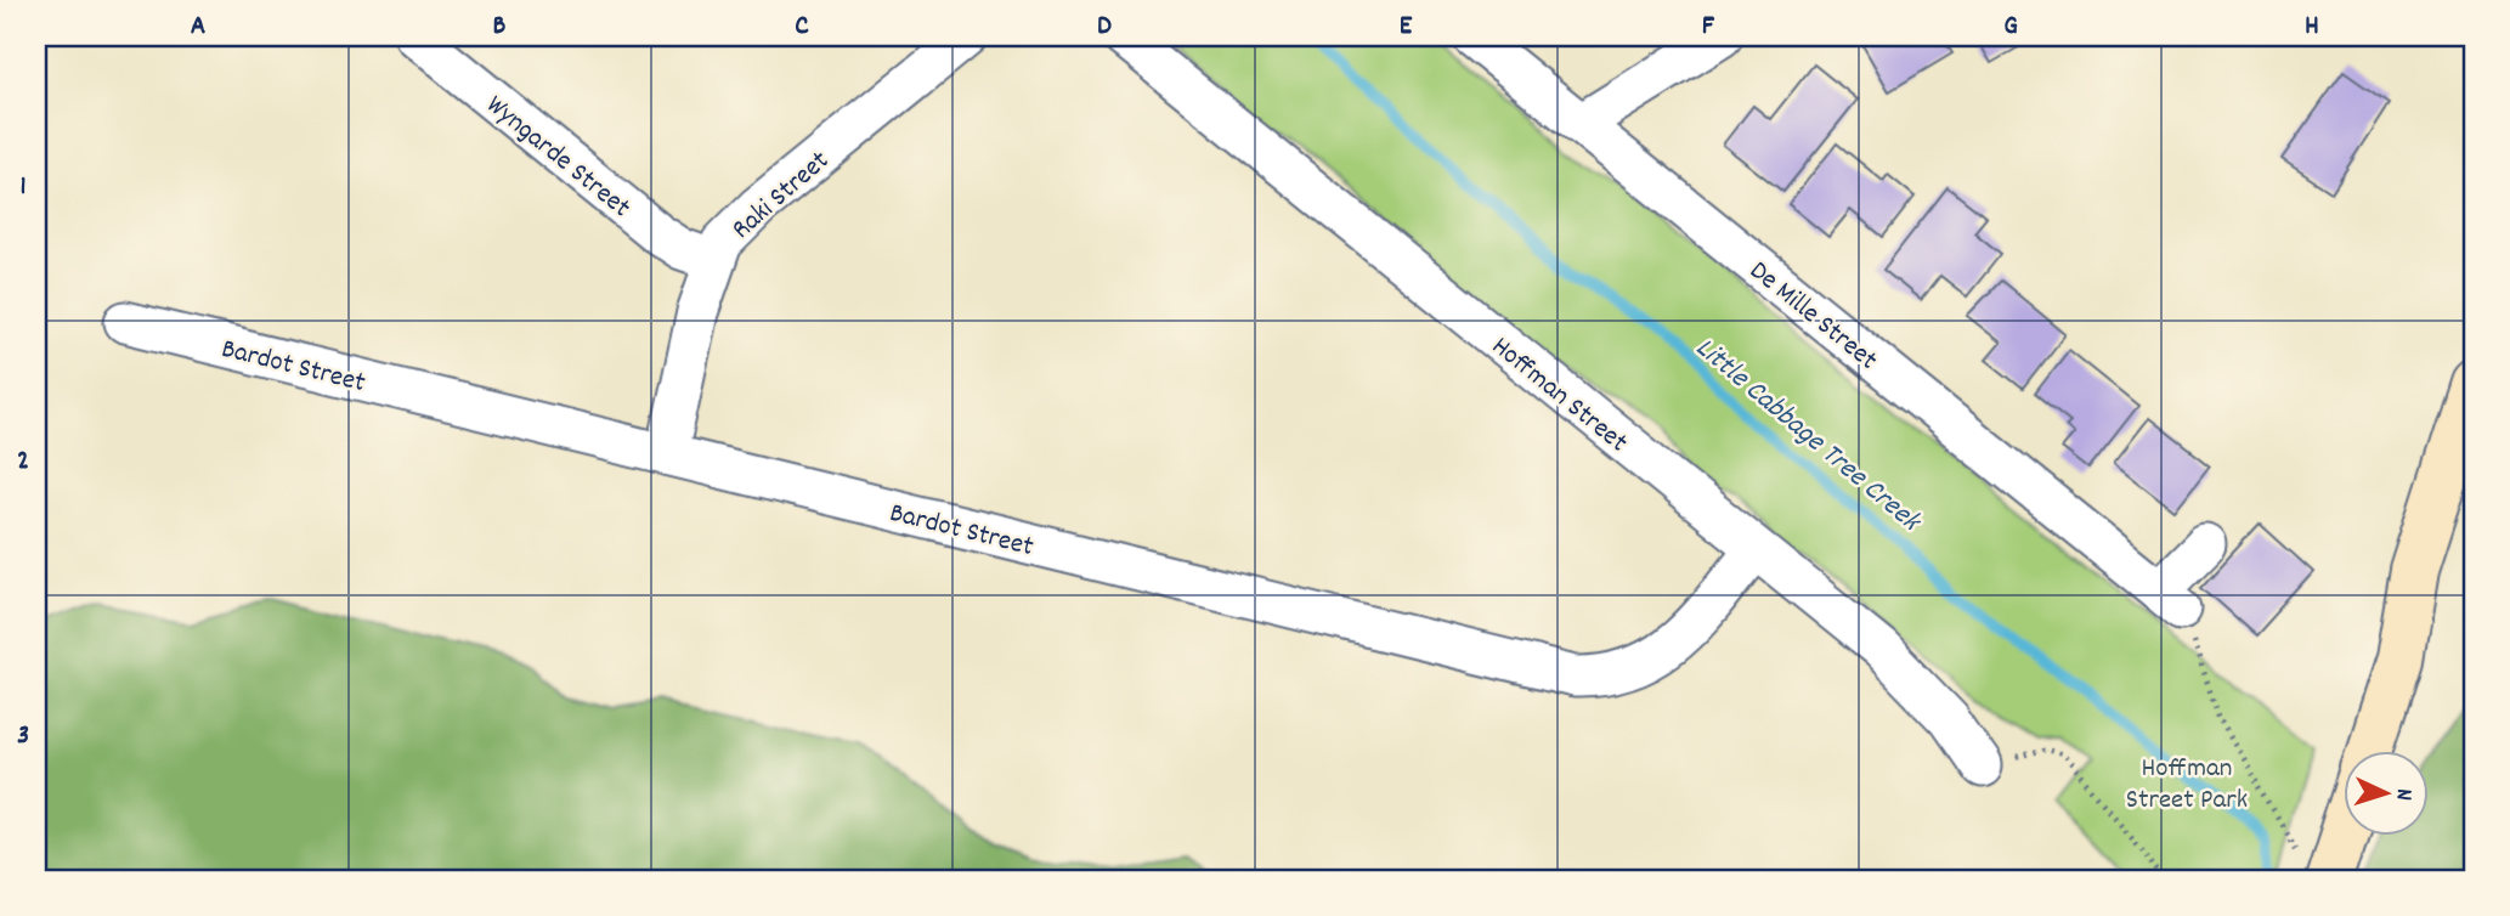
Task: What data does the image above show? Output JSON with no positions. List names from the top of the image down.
{
  "streets": {
    "street": [
      "Wyngarde Street",
      "Raki Street",
      "De Mille Street",
      "Bardot Street",
      "Hoffman Street"
    ]
  },
  "crossings": [
    ["Wyngarde Street", "Raki Street"],
    ["Raki Street", "Bardot Street"],
    ["Bardot Street", "Hoffman Street"]
  ],
  "water": ["Little Cabbage Tree Creek"],
  "parks": ["Hoffman Street Park"],
  "north": "right",
  "grid": {
    "columns": [
      "A",
      "B",
      "C",
      "D",
      "E",
      "F",
      "G",
      "H"
    ],
    "rows": ["1", "2", "3"]
  }
}
